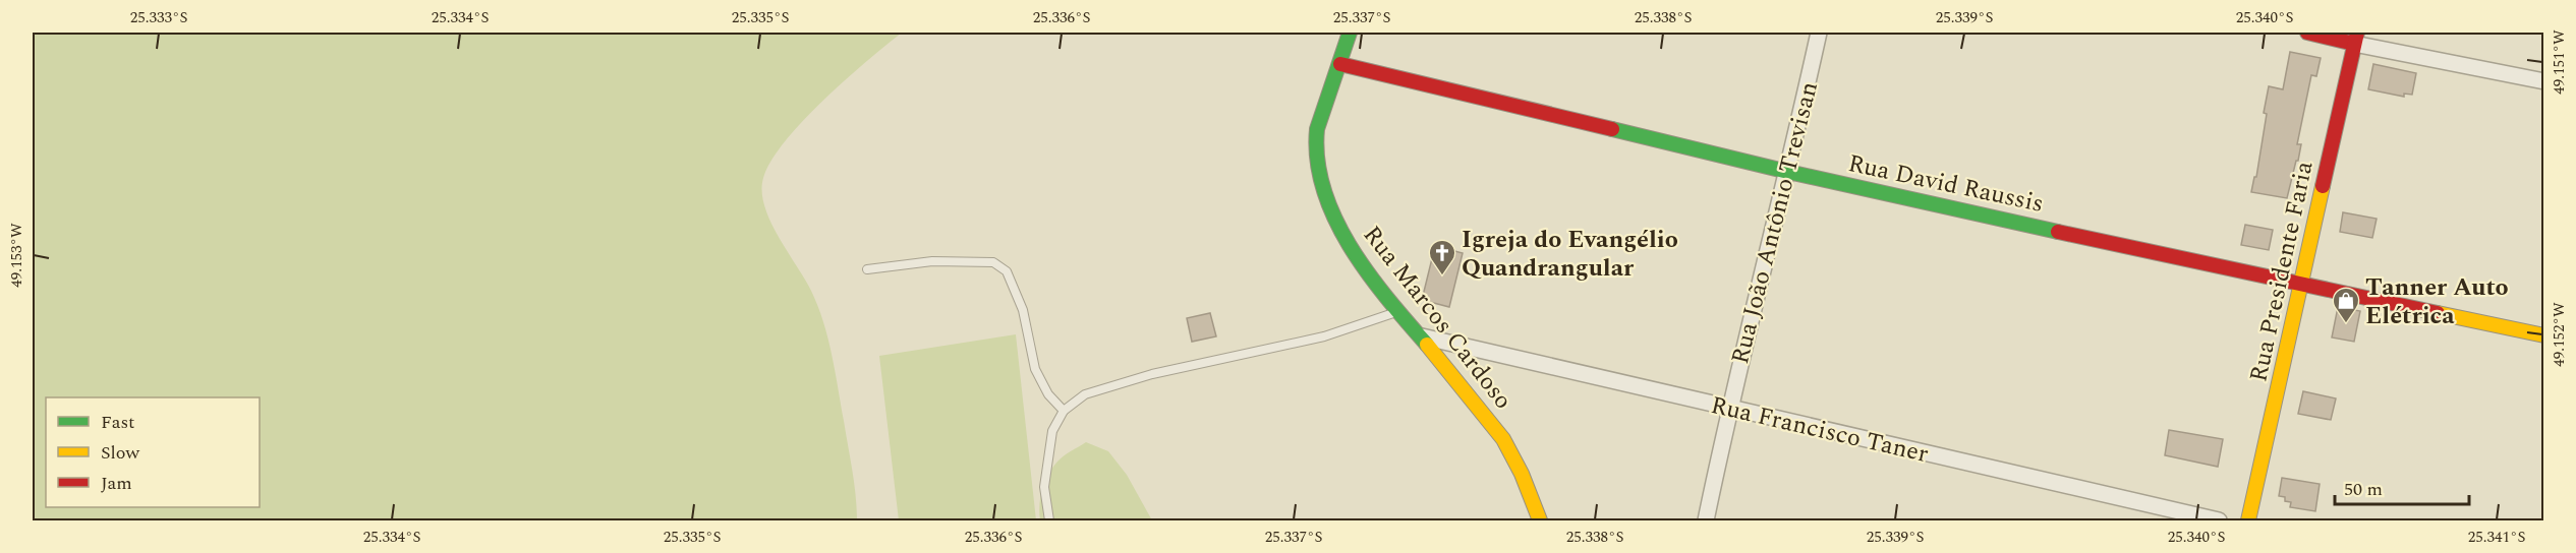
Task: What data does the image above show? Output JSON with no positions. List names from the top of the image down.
{
  "streets": {
    "street": [
      "Rua David Raussis",
      "Rua João Antônio Trevisan",
      "Rua Presidente Faria",
      "Rua Marcos Cardoso",
      "Rua Francisco Taner"
    ]
  },
  "crossings": [
    ["Rua David Raussis", "Rua João Antônio Trevisan"],
    ["Rua David Raussis", "Rua Presidente Faria"],
    ["Rua David Raussis", "Rua Marcos Cardoso"],
    ["Rua João Antônio Trevisan", "Rua Francisco Taner"],
    ["Rua Marcos Cardoso", "Rua Francisco Taner"]
  ],
  "places": {
    "church": ["Igreja do Evangélio Quandrangular"],
    "shop": ["Tanner Auto Elétrica"]
  },
  "legend": ["Fast", "Slow", "Jam"],
  "scale_bar": "50 m",
  "coordinates": [
    "25.333°S",
    "25.334°S",
    "25.335°S",
    "25.336°S",
    "25.337°S",
    "25.338°S",
    "25.339°S",
    "25.340°S",
    "49.151°W",
    "49.153°W",
    "49.152°W",
    "25.341°S"
  ]
}
